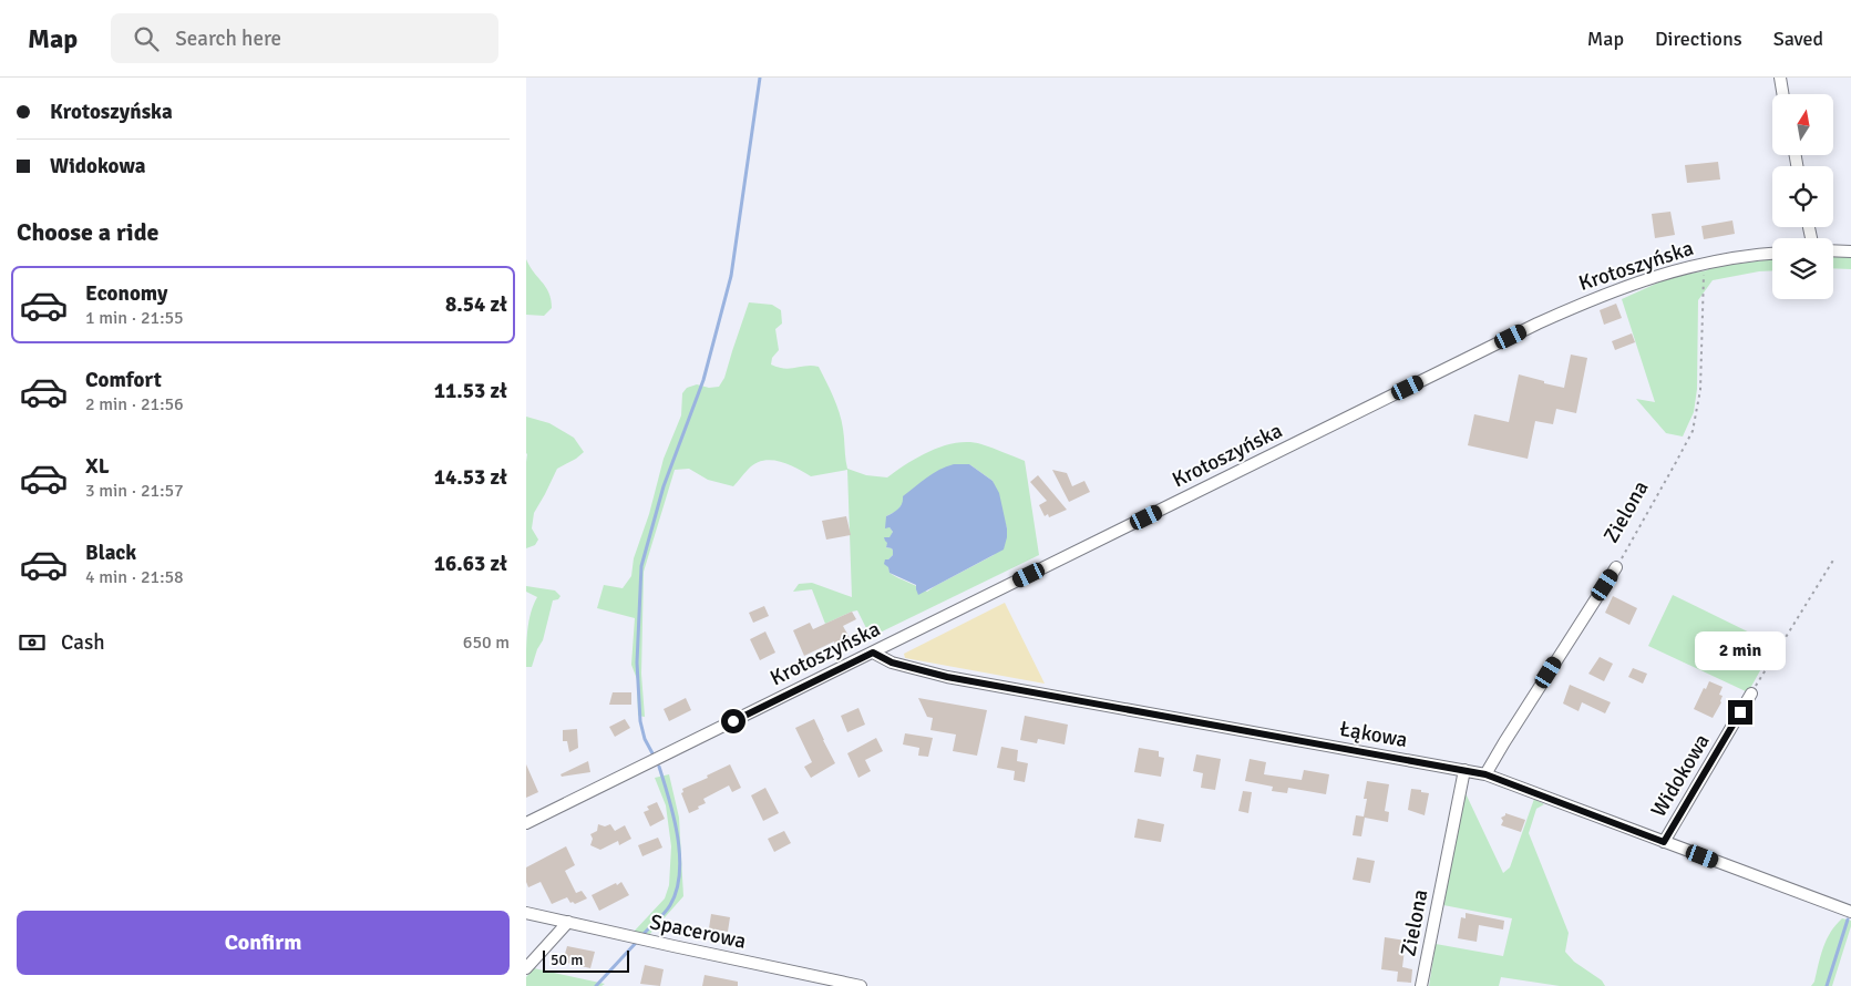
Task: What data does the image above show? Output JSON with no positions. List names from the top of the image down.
{
  "streets": {
    "street": [
      "Krotoszyńska",
      "Zielona",
      "Łąkowa",
      "Widokowa",
      "Spacerowa"
    ]
  },
  "crossings": [
    ["Krotoszyńska", "Zielona"],
    ["Krotoszyńska", "Łąkowa"],
    ["Zielona", "Łąkowa"],
    ["Łąkowa", "Widokowa"]
  ],
  "scale_bar": "50 m",
  "north": "top",
  "page": {
    "header": "Map",
    "search": "Search here",
    "nav": ["Map", "Directions", "Saved"],
    "banner": ["Krotoszyńska", "Widokowa"],
    "heading": "Choose a ride",
    "list": [
      {
        "name": "Economy",
        "note": "1 min · 21:55",
        "value": "8.54 zł"
      },
      {
        "name": "Comfort",
        "note": "2 min · 21:56",
        "value": "11.53 zł"
      },
      {
        "name": "XL",
        "note": "3 min · 21:57",
        "value": "14.53 zł"
      },
      {
        "name": "Black",
        "note": "4 min · 21:58",
        "value": "16.63 zł"
      }
    ],
    "pay": ["Cash", "650 m"],
    "bubble": "2 min",
    "buttons": "Confirm",
    "scale": "50 m"
  }
}
